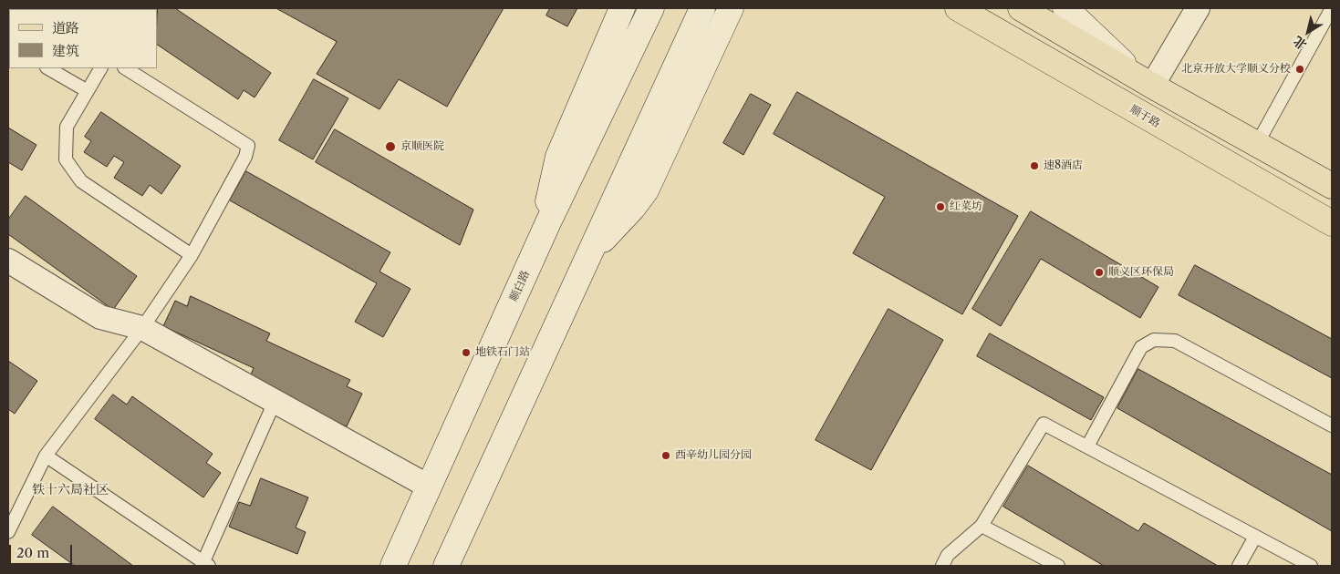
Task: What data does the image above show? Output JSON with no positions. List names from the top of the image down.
{
  "streets": {
    "main road": ["顺于路", "顺白路"]
  },
  "districts": ["铁十六局社区"],
  "places": [
    "北京开放大学顺义分校",
    "京顺医院",
    "速8酒店",
    "红菜坊",
    "顺义区环保局",
    "地铁石门站",
    "西辛幼儿园分园"
  ],
  "legend": ["道路", "建筑"],
  "scale_bar": "20 m",
  "north": "bottom left"
}
